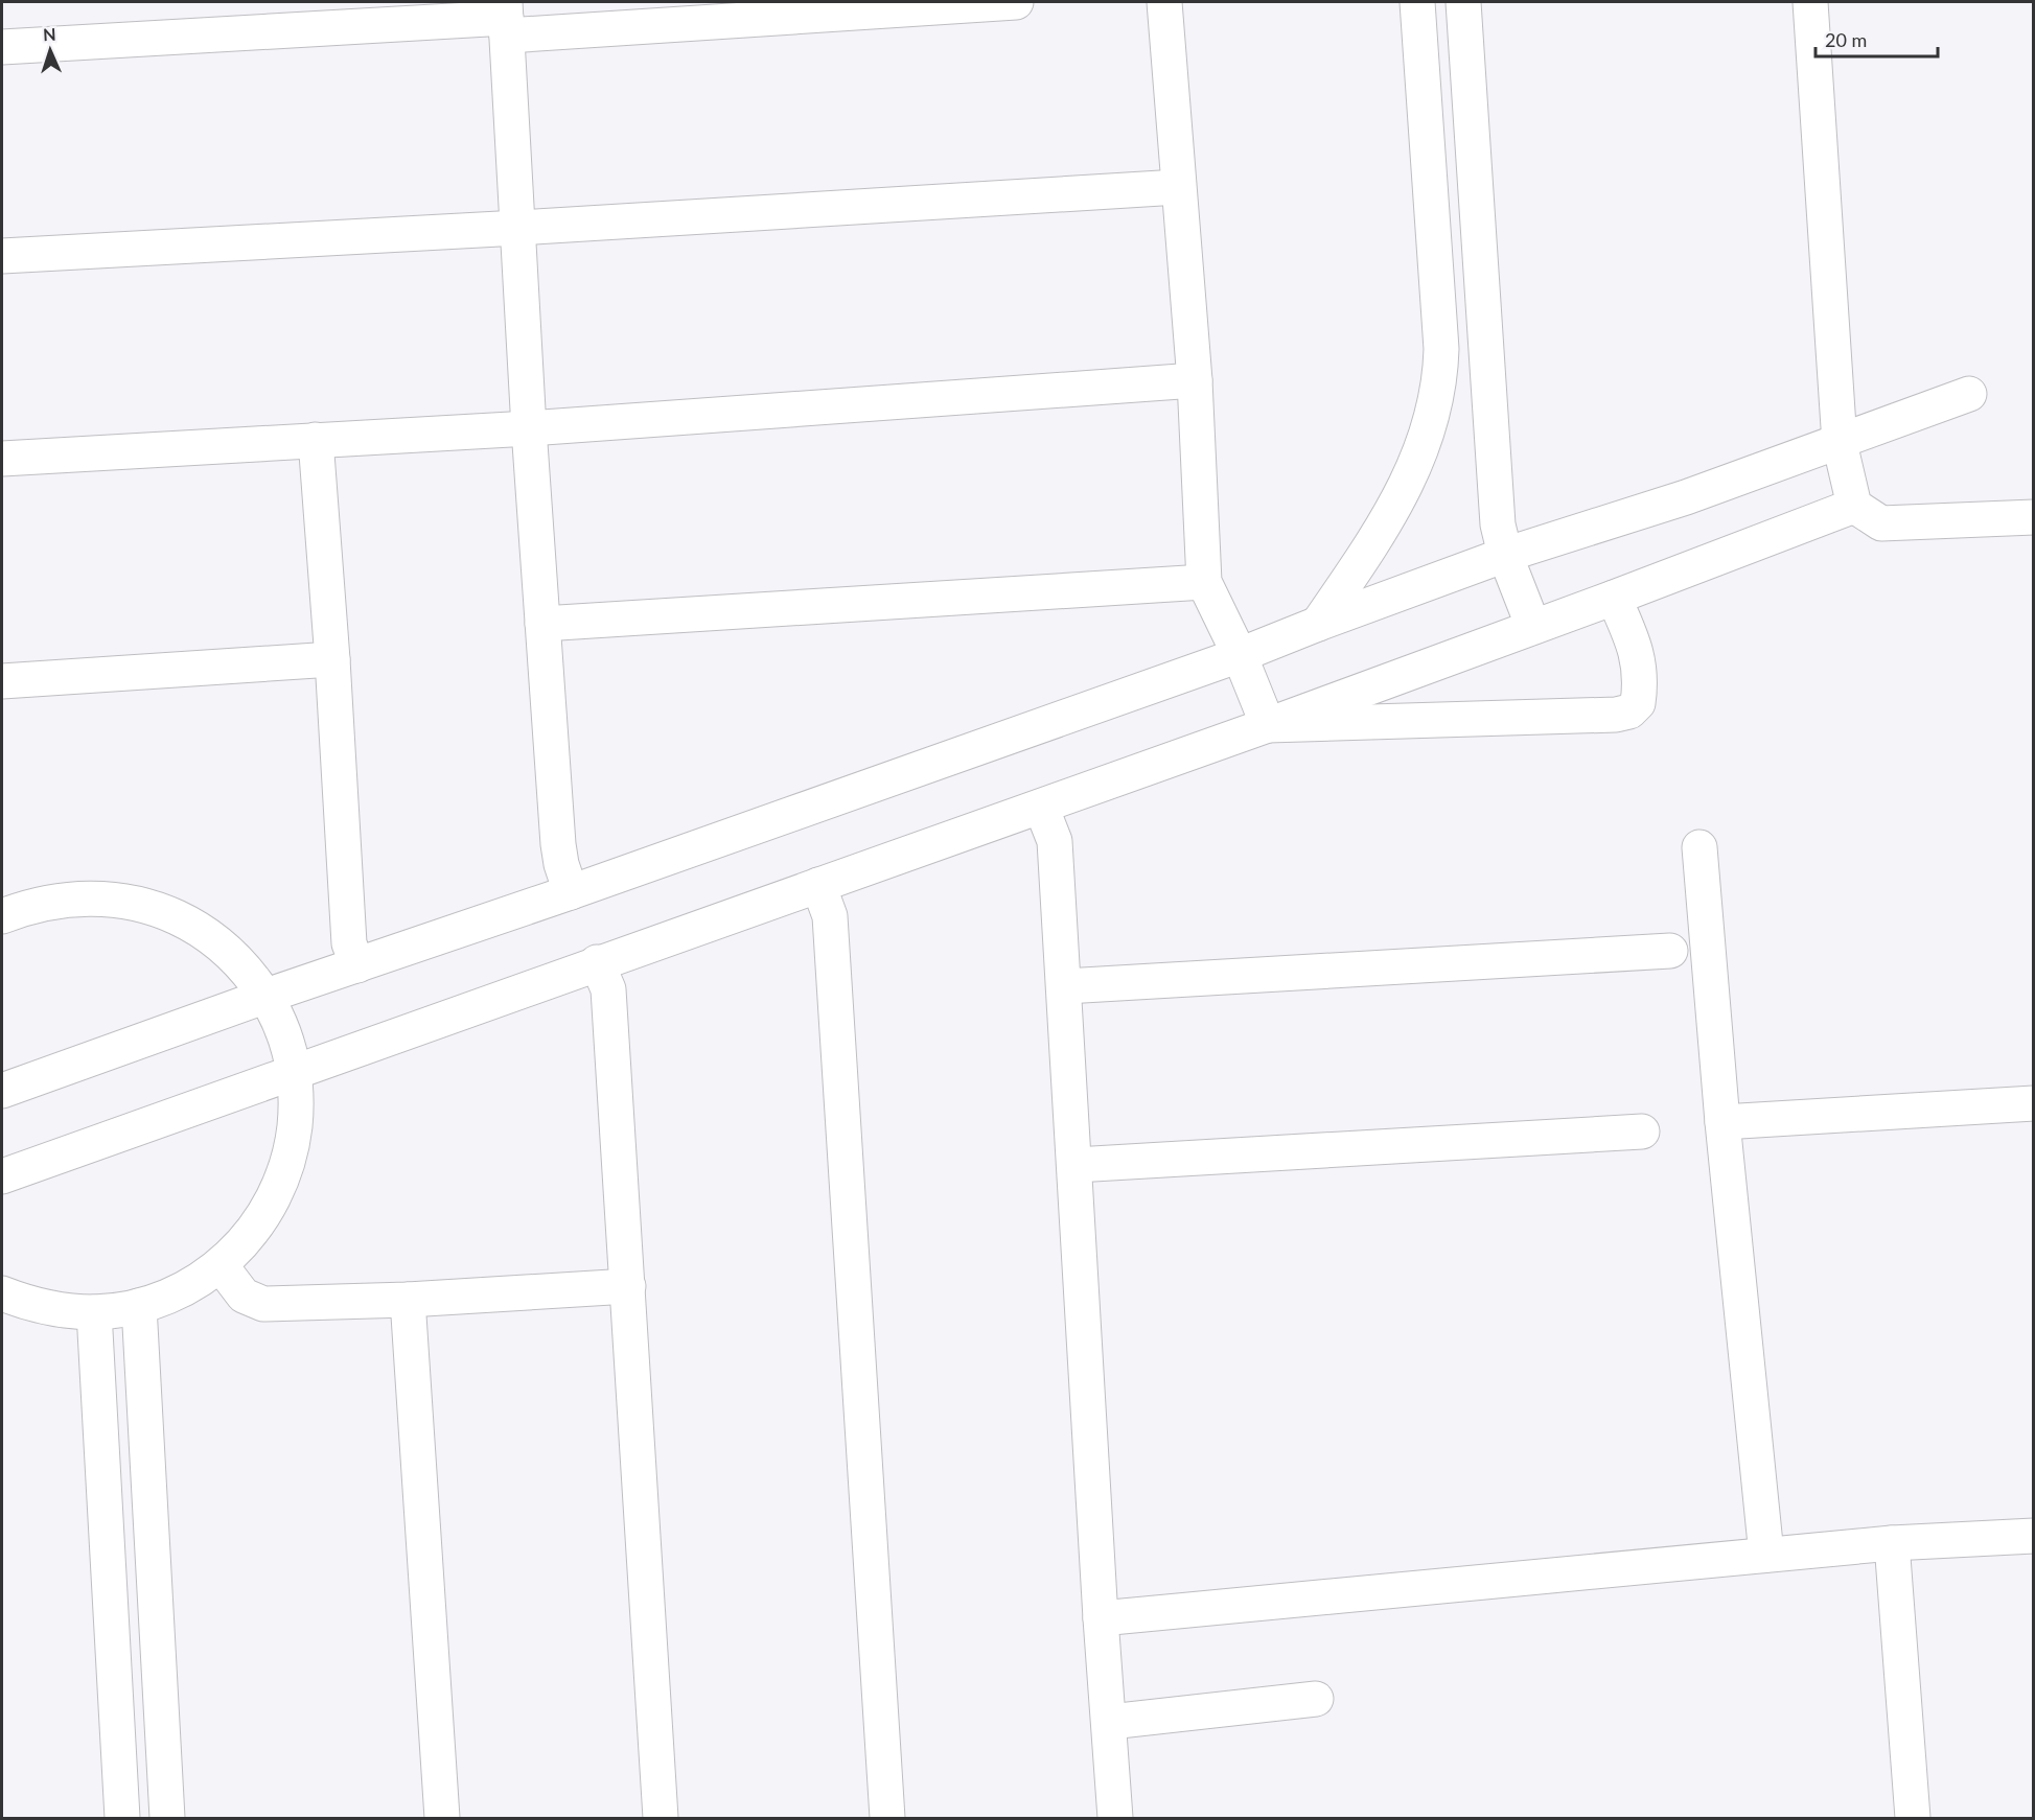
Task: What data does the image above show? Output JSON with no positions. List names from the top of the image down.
{
  "scale_bar": "20 m",
  "north": "top"
}
